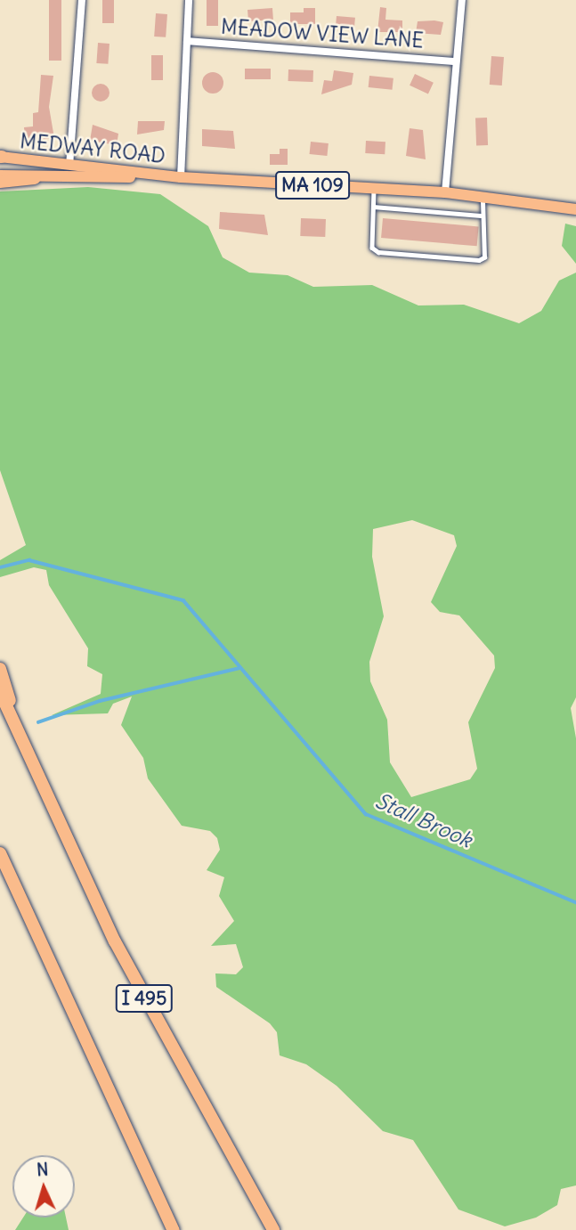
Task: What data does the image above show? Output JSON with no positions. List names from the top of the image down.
{
  "streets": {
    "highway": ["I 495"],
    "main road": ["MEDWAY ROAD", "MA 109"],
    "street": ["MEADOW VIEW LANE"]
  },
  "crossings": [
    ["MEDWAY ROAD", "MA 109"]
  ],
  "water": ["Stall Brook"],
  "north": "top"
}
